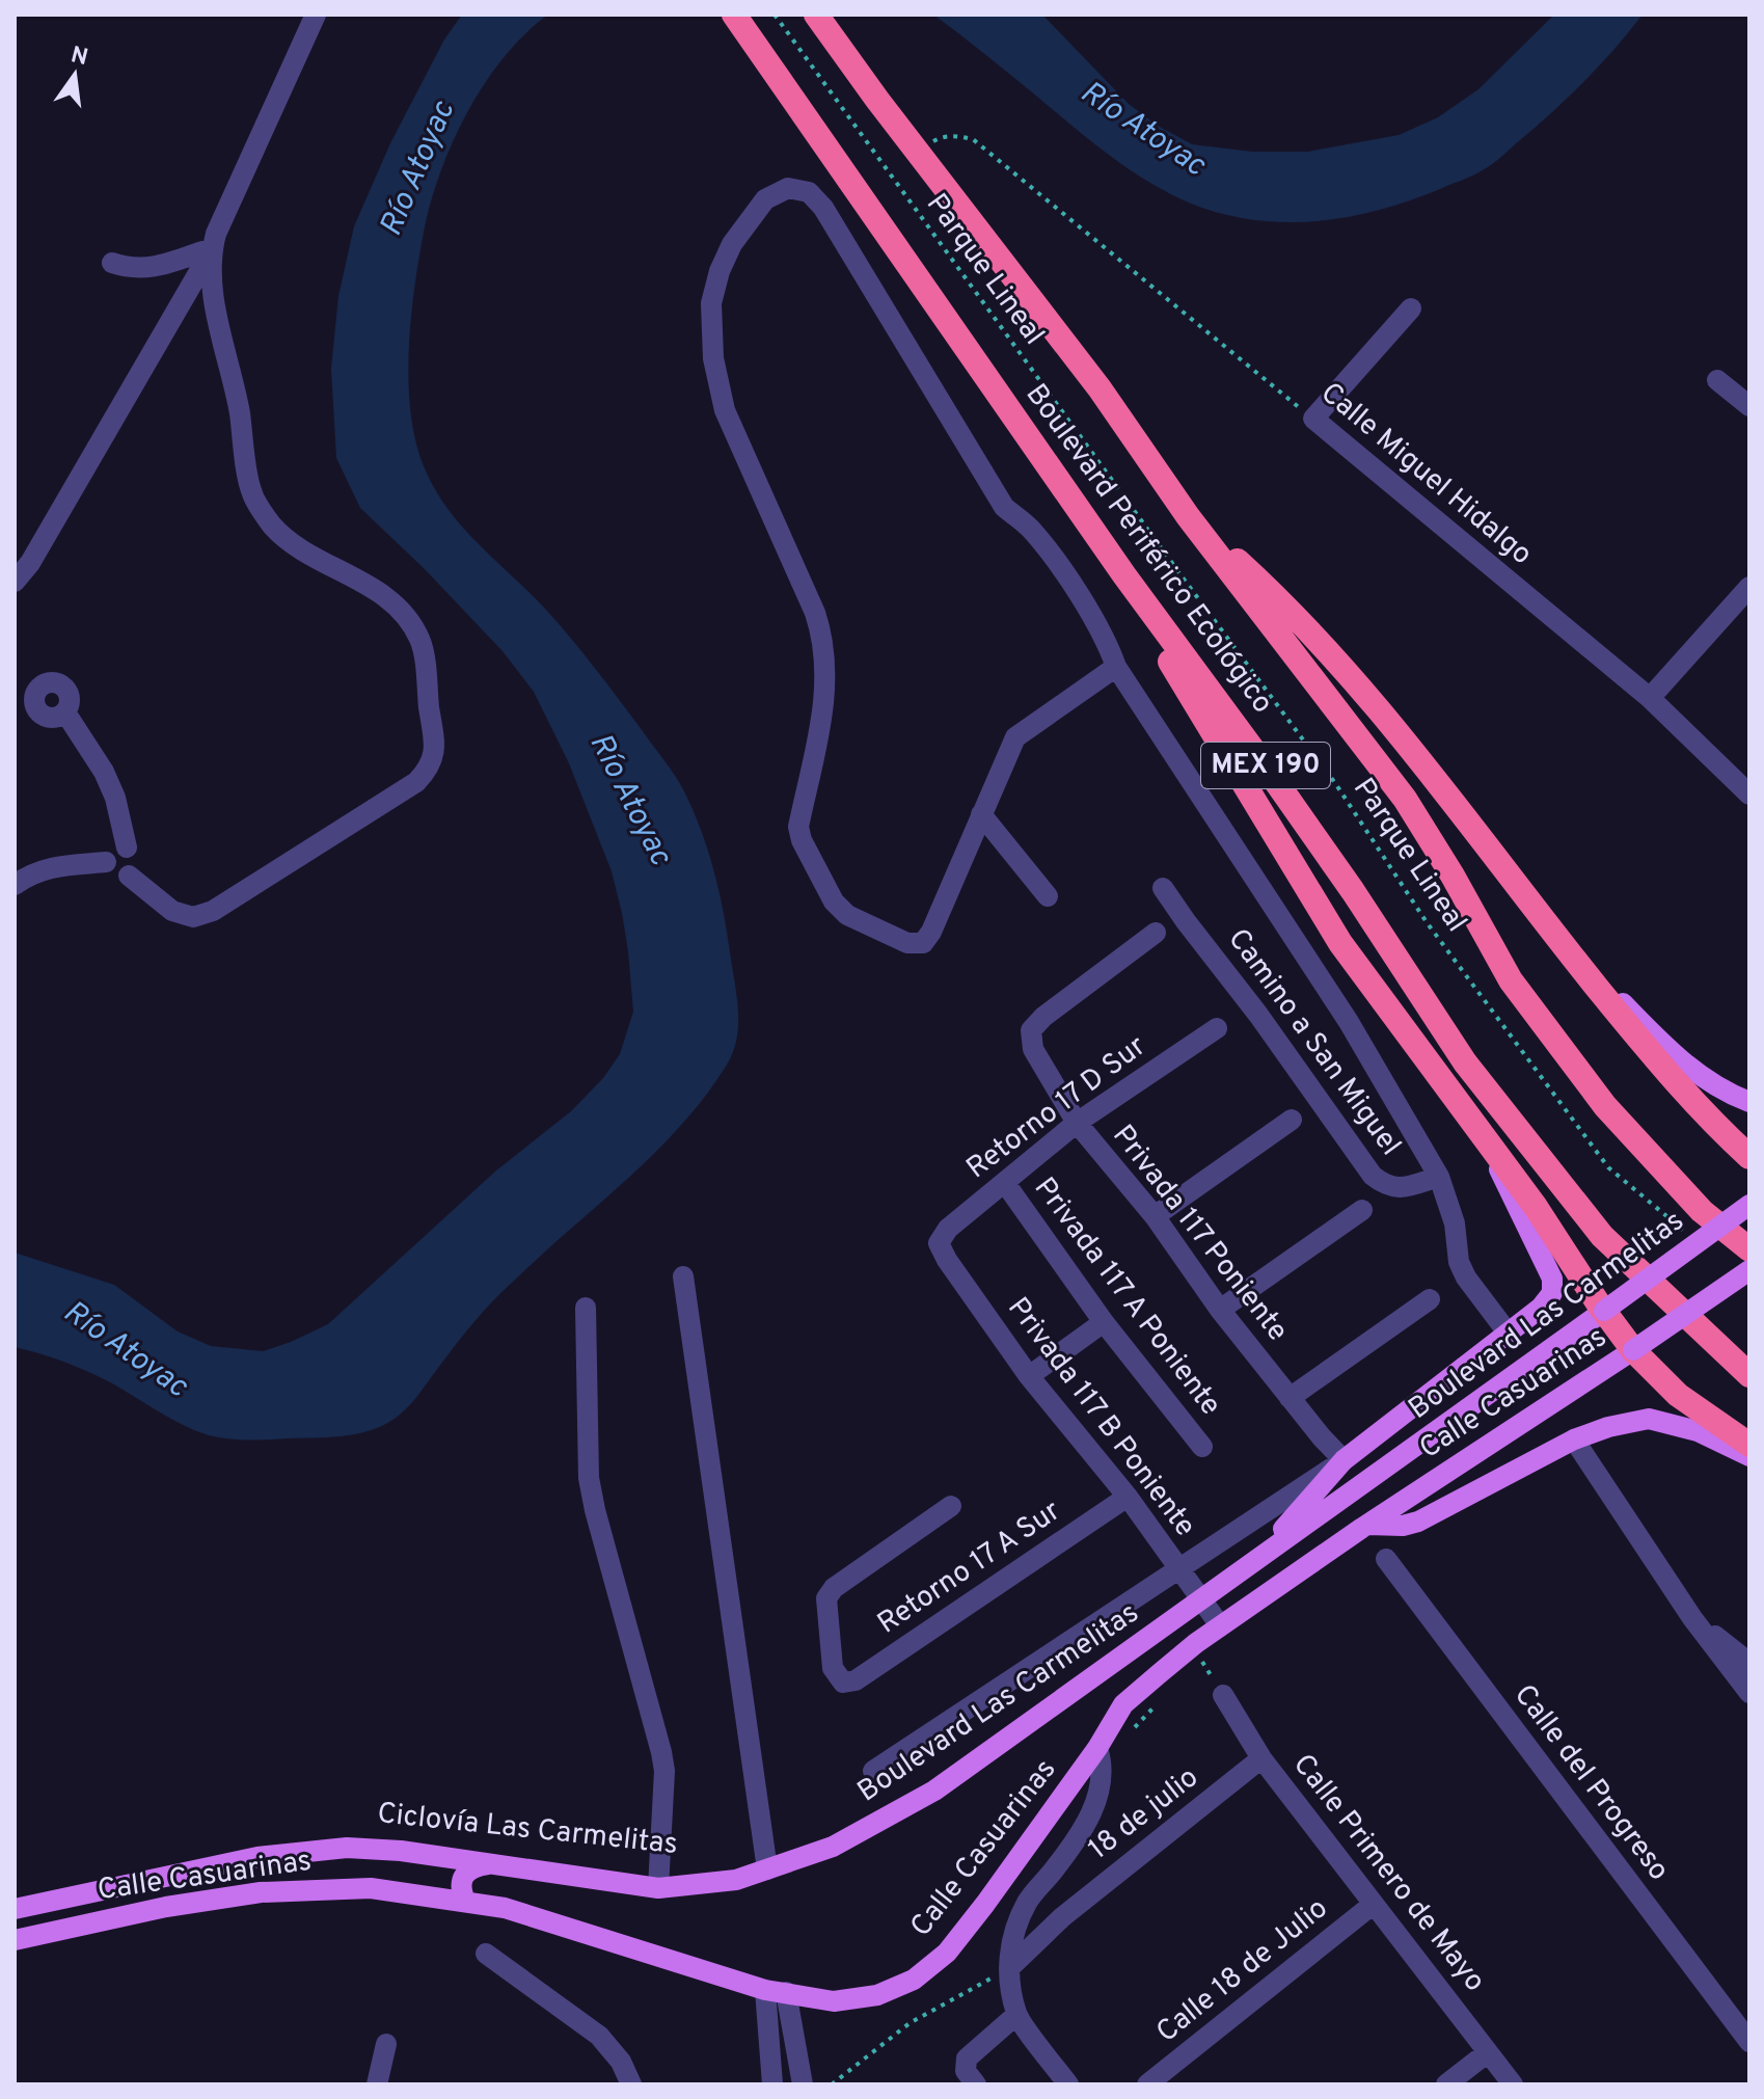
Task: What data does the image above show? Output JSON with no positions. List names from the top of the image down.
{
  "streets": {
    "highway": ["Boulevard Periférico Ecológico", "MEX 190"],
    "main road": ["Boulevard Las Carmelitas", "Calle Casuarinas"],
    "street": [
      "Calle Miguel Hidalgo",
      "Camino a San Miguel",
      "Retorno 17 D Sur",
      "Privada 117 Poniente",
      "Privada 117 A Poniente",
      "Privada 117 B Poniente",
      "Retorno 17 A Sur",
      "Calle del Progreso",
      "18 de julio",
      "Calle Primero de Mayo",
      "Calle 18 de Julio"
    ],
    "path": ["Parque Lineal"]
  },
  "crossings": [
    ["Calle Miguel Hidalgo", "Boulevard Periférico Ecológico"],
    ["Retorno 17 D Sur", "Privada 117 Poniente"],
    ["Retorno 17 D Sur", "Privada 117 A Poniente"],
    ["Retorno 17 D Sur", "Privada 117 B Poniente"],
    ["Boulevard Las Carmelitas", "Privada 117 B Poniente"],
    ["Calle Casuarinas", "Privada 117 B Poniente"],
    ["Privada 117 B Poniente", "Retorno 17 A Sur"],
    ["18 de julio", "Calle Primero de Mayo"],
    ["Calle Primero de Mayo", "Calle 18 de Julio"]
  ],
  "water": ["Río Atoyac"],
  "north": "top"
}
